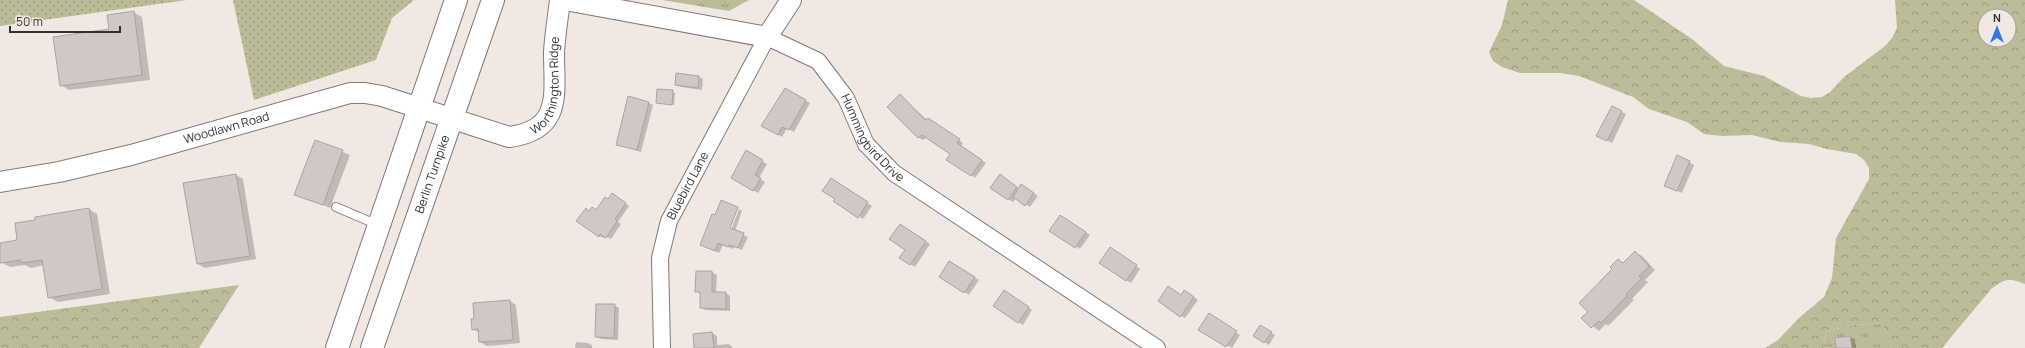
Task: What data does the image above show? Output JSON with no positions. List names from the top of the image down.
{
  "streets": {
    "highway": ["Berlin Turnpike"],
    "street": [
      "Worthington Ridge",
      "Woodlawn Road",
      "Hummingbird Drive",
      "Bluebird Lane"
    ]
  },
  "crossings": [
    ["Worthington Ridge", "Woodlawn Road"],
    ["Worthington Ridge", "Berlin Turnpike"],
    ["Woodlawn Road", "Berlin Turnpike"],
    ["Hummingbird Drive", "Bluebird Lane"]
  ],
  "scale_bar": "50 m",
  "north": "top"
}
